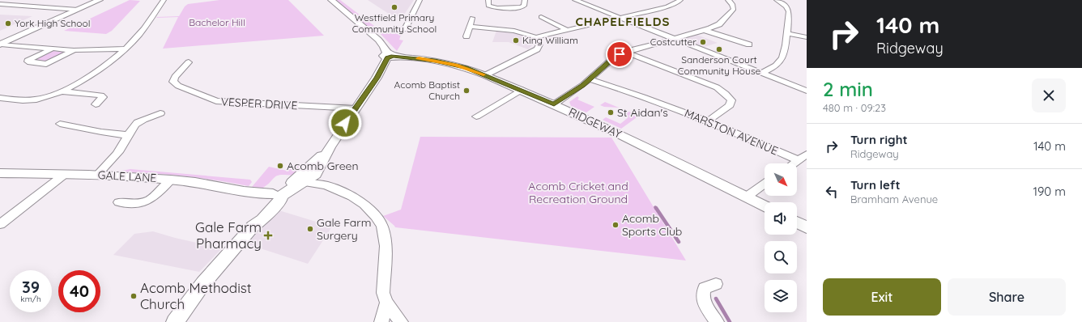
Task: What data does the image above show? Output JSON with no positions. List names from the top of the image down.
{
  "streets": {
    "street": [
      "VESPER DRIVE",
      "RIDGEWAY",
      "MARSTON AVENUE",
      "GALE LANE"
    ]
  },
  "districts": ["CHAPELFIELDS"],
  "parks": ["Bachelor Hill", "Acomb Cricket and Recreation Ground"],
  "places": {
    "other": [
      "Westfield Primary Community School",
      "York High School",
      "King William",
      "Costcutter",
      "Sanderson Court Community House",
      "Acomb Baptist Church",
      "St Aidan's",
      "Acomb Green",
      "Acomb Sports Club",
      "Gale Farm Surgery",
      "Acomb Methodist Church"
    ],
    "health": ["Gale Farm Pharmacy"]
  },
  "north": "bottom right",
  "page": {
    "turn": ["140 m", "Ridgeway"],
    "heading": ["2 min", "480 m · 09:23"],
    "list": [
      {
        "name": "Turn right",
        "note": "Ridgeway",
        "value": "140 m"
      },
      {
        "name": "Turn left",
        "note": "Bramham Avenue",
        "value": "190 m"
      }
    ],
    "speed": "39 km/h",
    "limit": "40",
    "buttons": ["Exit", "Share"]
  }
}
